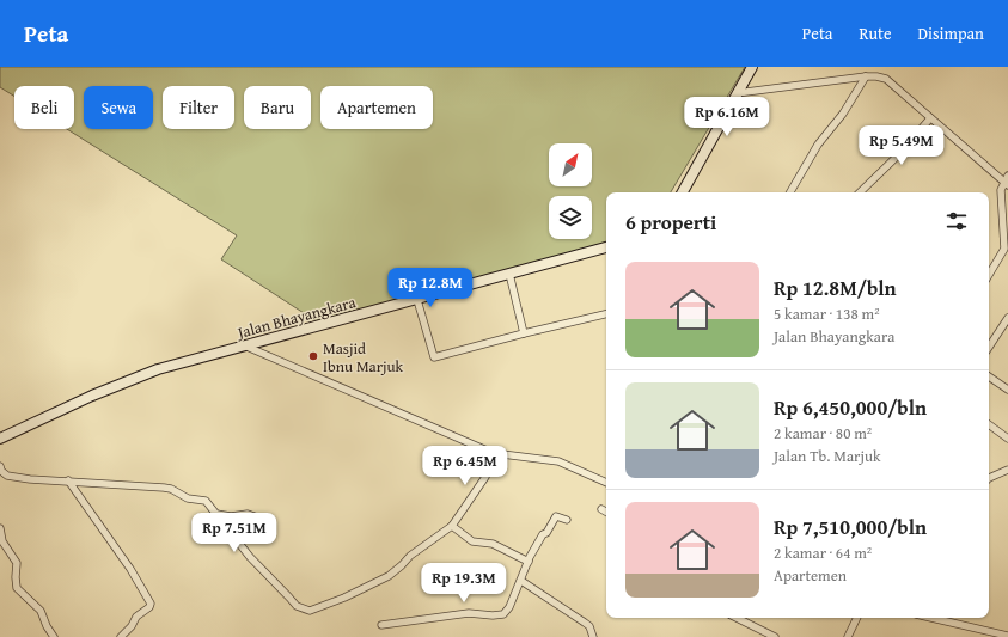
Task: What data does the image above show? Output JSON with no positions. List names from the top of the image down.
{
  "streets": {
    "street": ["Jalan Bhayangkara"]
  },
  "places": ["Masjid Ibnu Marjuk"],
  "north": "top right",
  "page": {
    "header": "Peta",
    "nav": ["Peta", "Rute", "Disimpan"],
    "chip": [
      "Beli",
      "Sewa",
      "Filter",
      "Baru",
      "Apartemen"
    ],
    "price": [
      "Rp 6.16M",
      "Rp 5.49M",
      "Rp 12.8M",
      "Rp 6.45M",
      "Rp 7.51M",
      "Rp 19.3M"
    ],
    "heading": "6 properti",
    "list": [
      {
        "name": "Rp 12.8M/bln",
        "note": "5 kamar · 138 m² · Jalan Bhayangkara"
      },
      {
        "name": "Rp 6,450,000/bln",
        "note": "2 kamar · 80 m² · Jalan Tb. Marjuk"
      },
      {
        "name": "Rp 7,510,000/bln",
        "note": "2 kamar · 64 m² · Apartemen"
      }
    ]
  }
}
